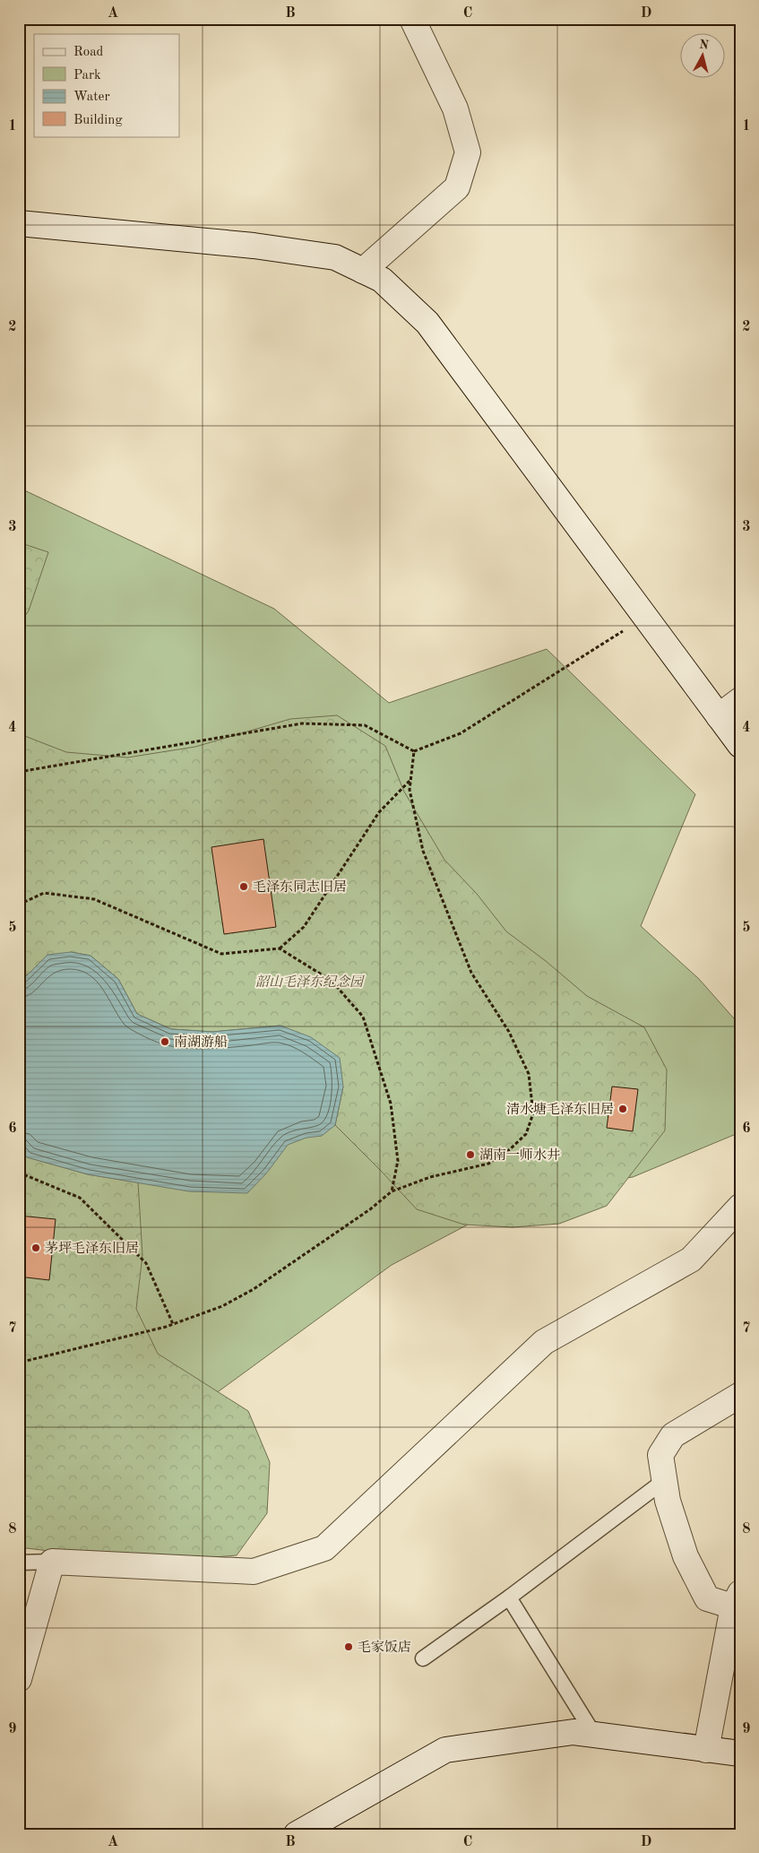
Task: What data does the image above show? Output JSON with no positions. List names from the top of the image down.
{
  "parks": ["韶山毛泽东纪念园"],
  "places": [
    "毛泽东同志旧居",
    "南湖游船",
    "清水塘毛泽东旧居",
    "湖南一师水井",
    "茅坪毛泽东旧居",
    "毛家饭店"
  ],
  "legend": [
    "Road",
    "Park",
    "Water",
    "Building"
  ],
  "north": "top",
  "grid": {
    "columns": [
      "A",
      "B",
      "C",
      "D"
    ],
    "rows": [
      "1",
      "2",
      "3",
      "4",
      "5",
      "6",
      "7",
      "8",
      "9"
    ]
  }
}
